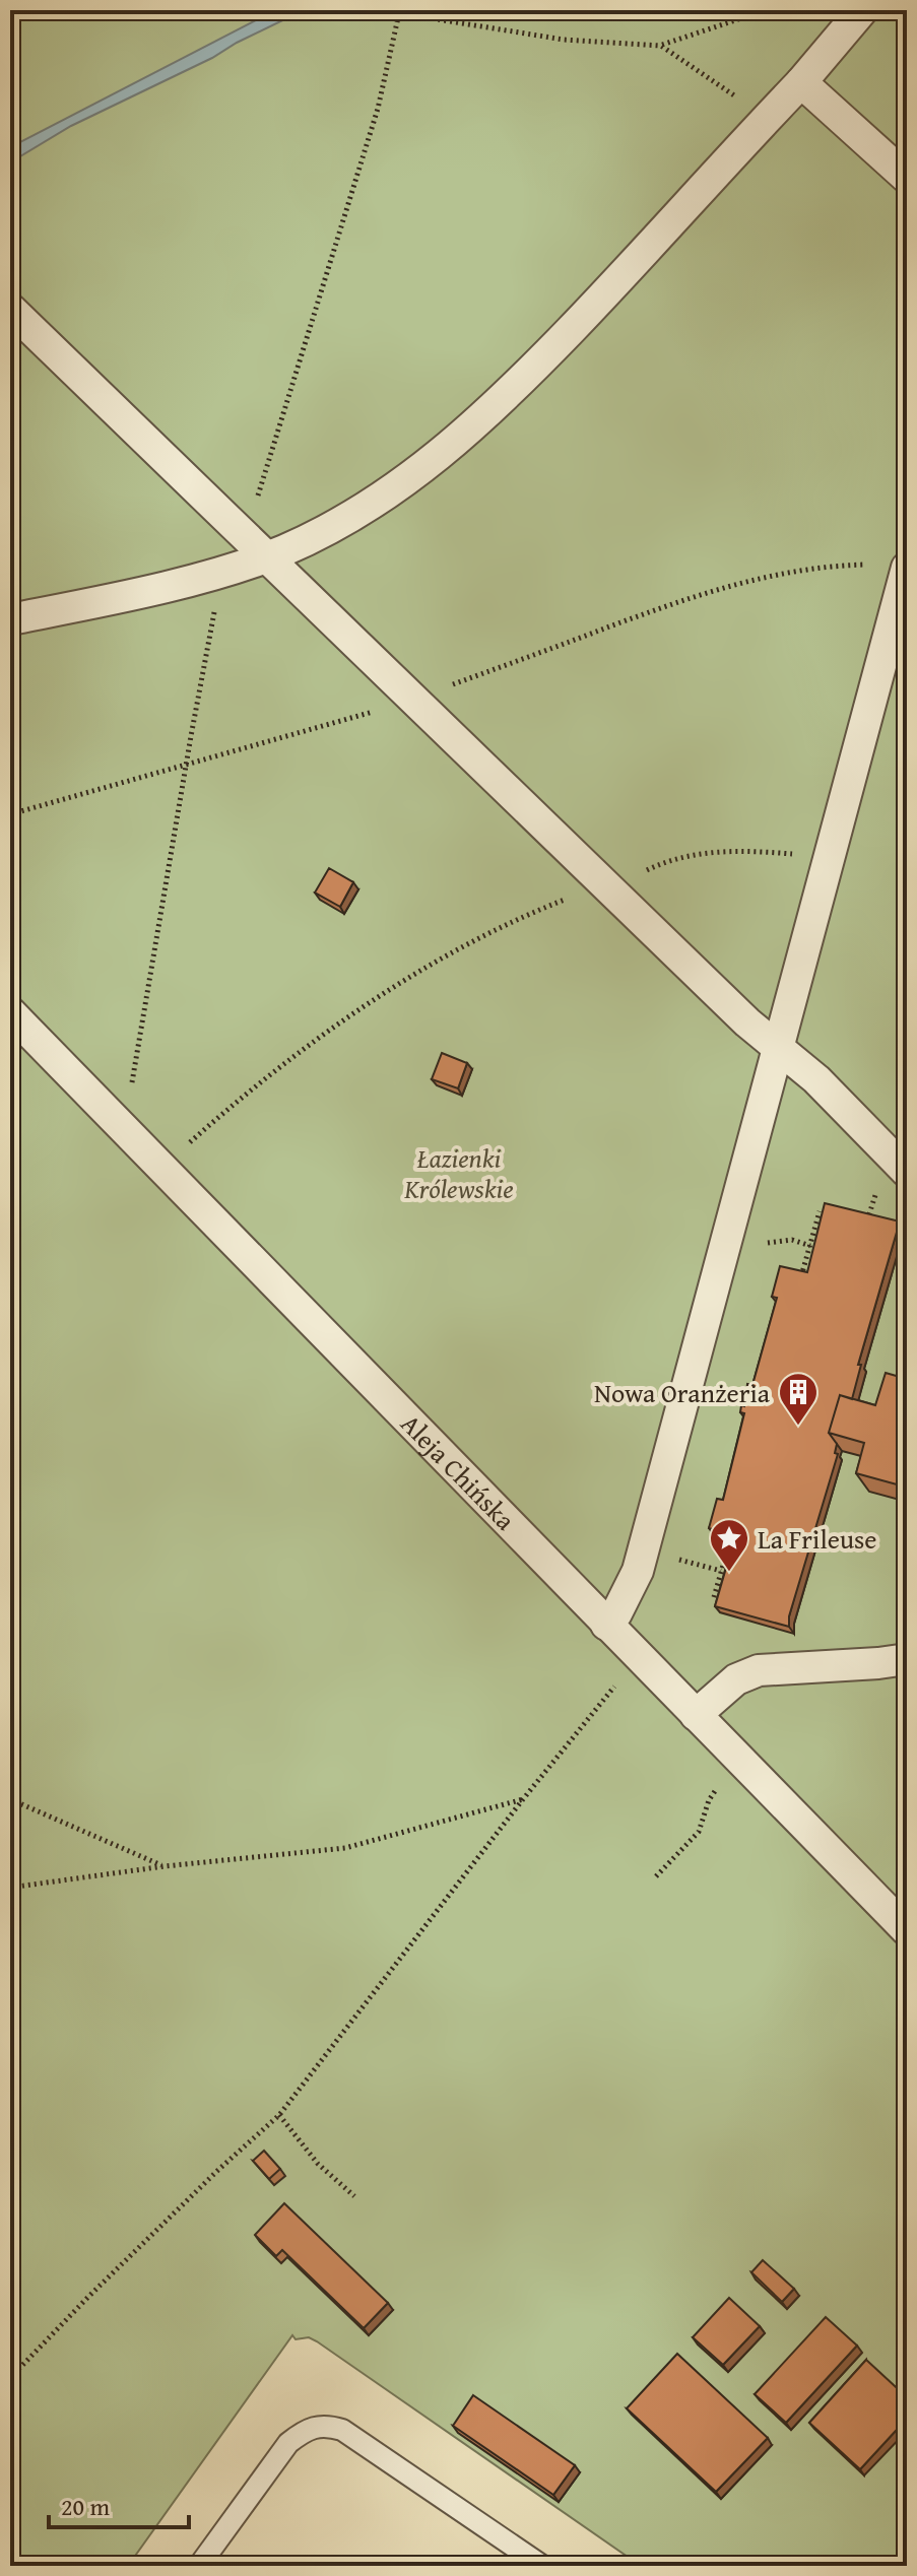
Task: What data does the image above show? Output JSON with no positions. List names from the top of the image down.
{
  "streets": {
    "street": ["Aleja Chińska"]
  },
  "parks": ["Łazienki Królewskie"],
  "places": {
    "building": ["Nowa Oranżeria"],
    "place": ["La Frileuse"]
  },
  "scale_bar": "20 m"
}
